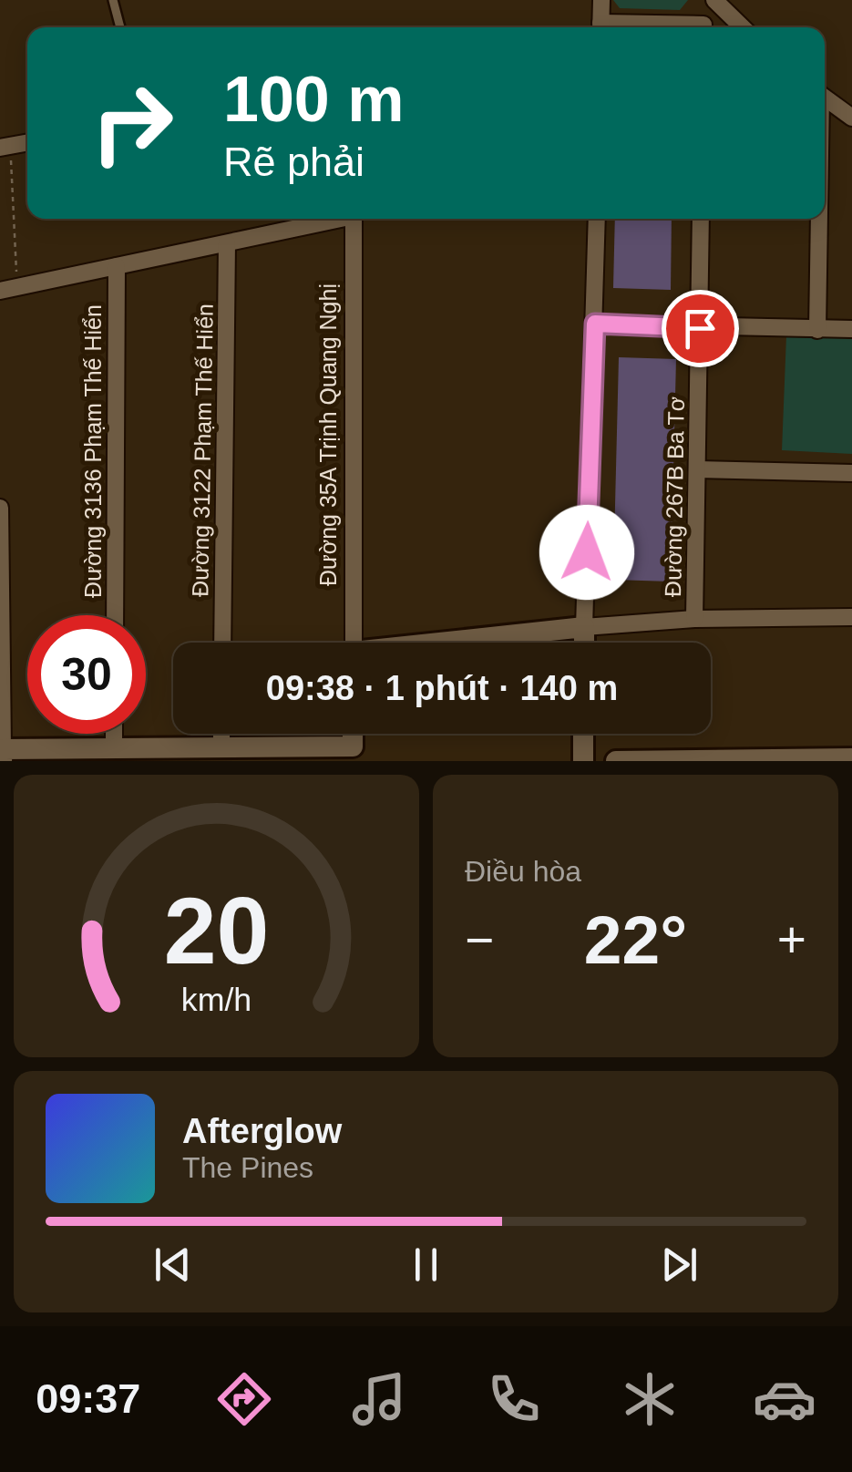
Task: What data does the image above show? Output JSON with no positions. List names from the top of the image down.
{
  "streets": {
    "street": [
      "Đường 35A Trịnh Quang Nghị",
      "Đường 3122 Phạm Thế Hiển",
      "Đường 3136 Phạm Thế Hiển",
      "Đường 267B Ba Tơ"
    ]
  },
  "page": {
    "turn": ["100 m", "Rẽ phải"],
    "limit": "30",
    "trip": "09:38 · 1 phút · 140 m",
    "tile": "Điều hòa",
    "heat": ["−", "22°", "+"],
    "song": ["Afterglow", "The Pines"],
    "tabs": "09:37",
    "gauge": ["20", "km/h"]
  }
}
